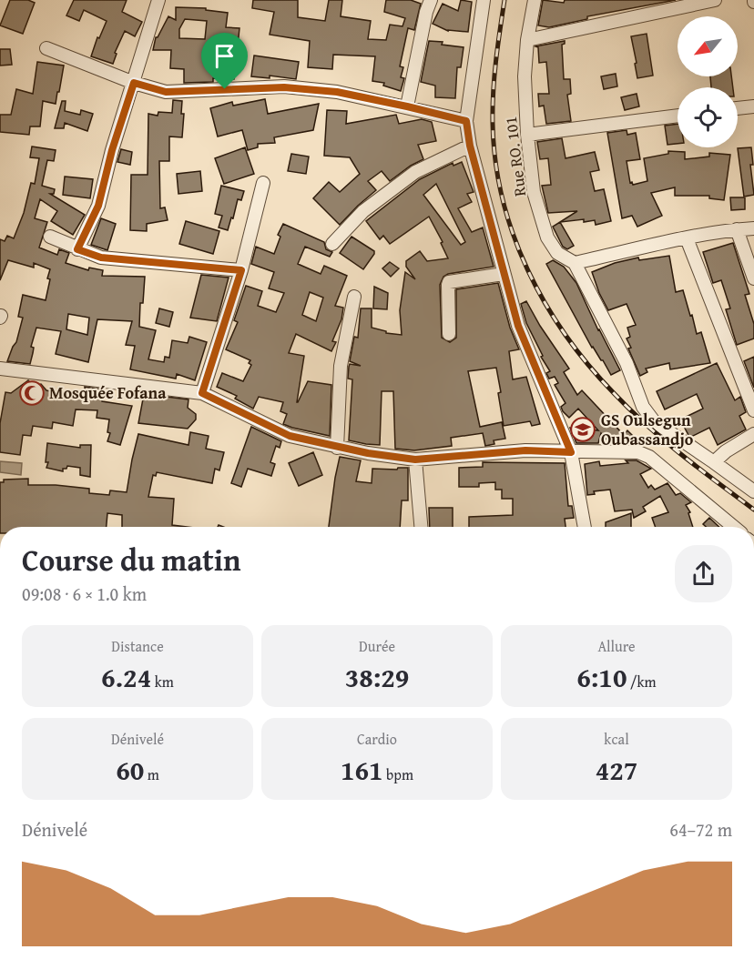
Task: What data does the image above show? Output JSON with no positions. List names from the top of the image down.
{
  "streets": {
    "street": ["Rue RO. 101"]
  },
  "places": {
    "mosque": ["Mosquée Fofana"],
    "school or university": ["GS Oulsegun Oubassandjo"]
  },
  "north": "bottom left",
  "page": {
    "heading": ["Course du matin", "09:08 · 6 × 1.0 km"],
    "stats": [
      ["Distance", "6.24 km"],
      ["Durée", "38:29"],
      ["Allure", "6:10 /km"],
      ["Dénivelé", "60 m"],
      ["Cardio", "161 bpm"],
      ["kcal", "427"]
    ],
    "chart": ["Dénivelé", "64–72 m"]
  }
}
